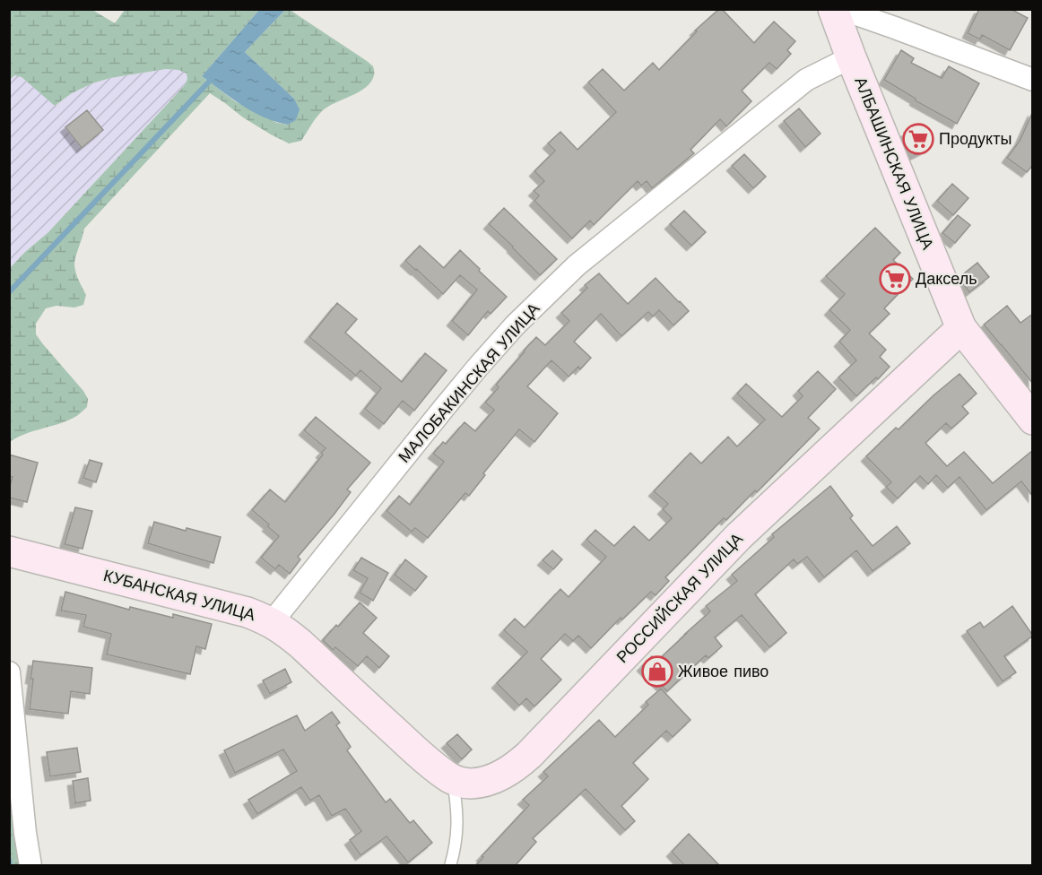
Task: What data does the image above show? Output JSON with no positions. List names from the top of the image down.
{
  "streets": {
    "street": [
      "АЛБАШИНСКАЯ УЛИЦА",
      "МАЛОБАКИНСКАЯ УЛИЦА",
      "КУБАНСКАЯ УЛИЦА",
      "РОССИЙСКАЯ УЛИЦА"
    ]
  },
  "crossings": [
    ["АЛБАШИНСКАЯ УЛИЦА", "МАЛОБАКИНСКАЯ УЛИЦА"],
    ["АЛБАШИНСКАЯ УЛИЦА", "РОССИЙСКАЯ УЛИЦА"],
    ["МАЛОБАКИНСКАЯ УЛИЦА", "КУБАНСКАЯ УЛИЦА"],
    ["КУБАНСКАЯ УЛИЦА", "РОССИЙСКАЯ УЛИЦА"]
  ],
  "places": {
    "supermarket": ["Продукты", "Даксель"],
    "shop": ["Живое пиво"]
  }
}
